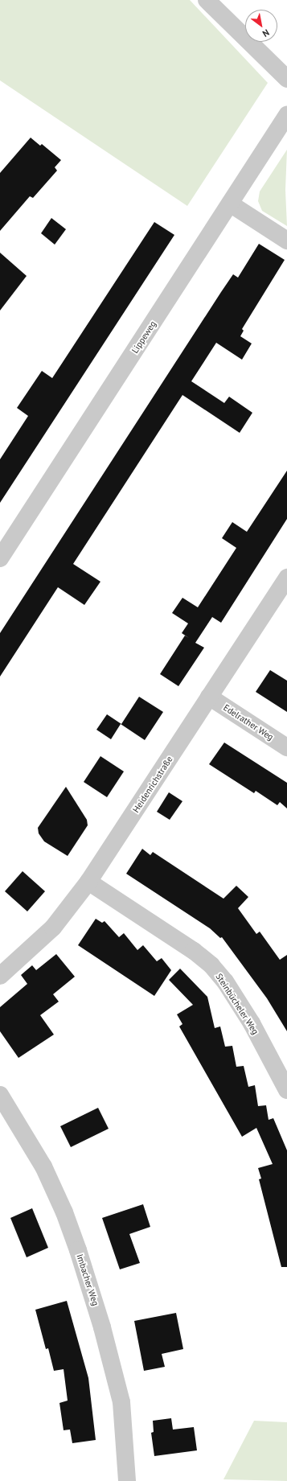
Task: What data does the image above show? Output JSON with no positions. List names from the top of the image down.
{
  "streets": {
    "street": [
      "Lippeweg",
      "Edelrather Weg",
      "Heidenrichstraße",
      "Steinbücheler Weg",
      "Imbacher Weg"
    ]
  },
  "crossings": [
    ["Edelrather Weg", "Heidenrichstraße"],
    ["Heidenrichstraße", "Steinbücheler Weg"]
  ],
  "north": "bottom right"
}
